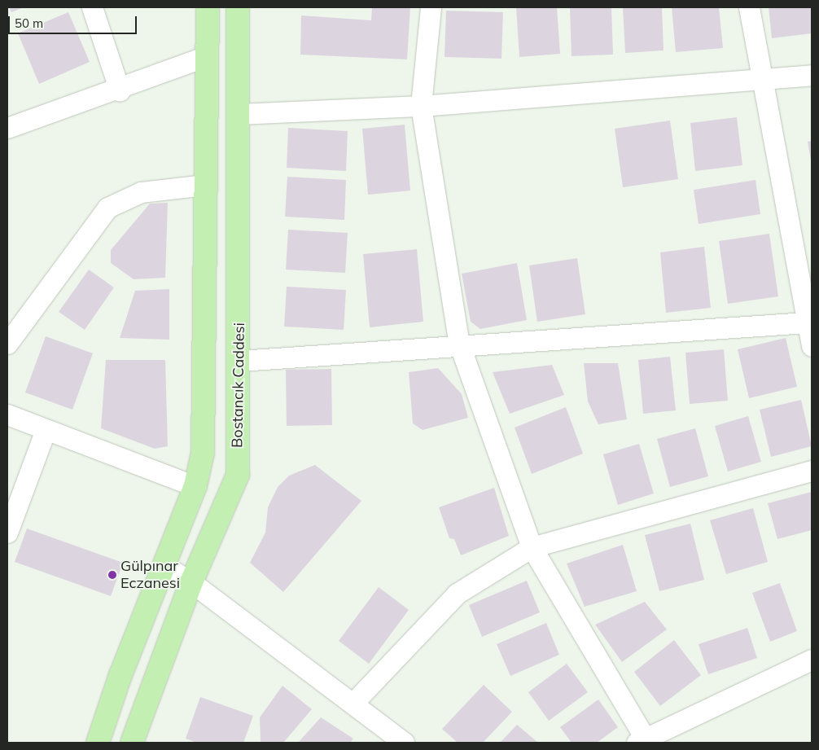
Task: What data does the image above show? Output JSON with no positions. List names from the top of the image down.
{
  "streets": {
    "main road": ["Bostancık Caddesi"]
  },
  "places": ["Gülpınar Eczanesi"],
  "scale_bar": "50 m"
}
